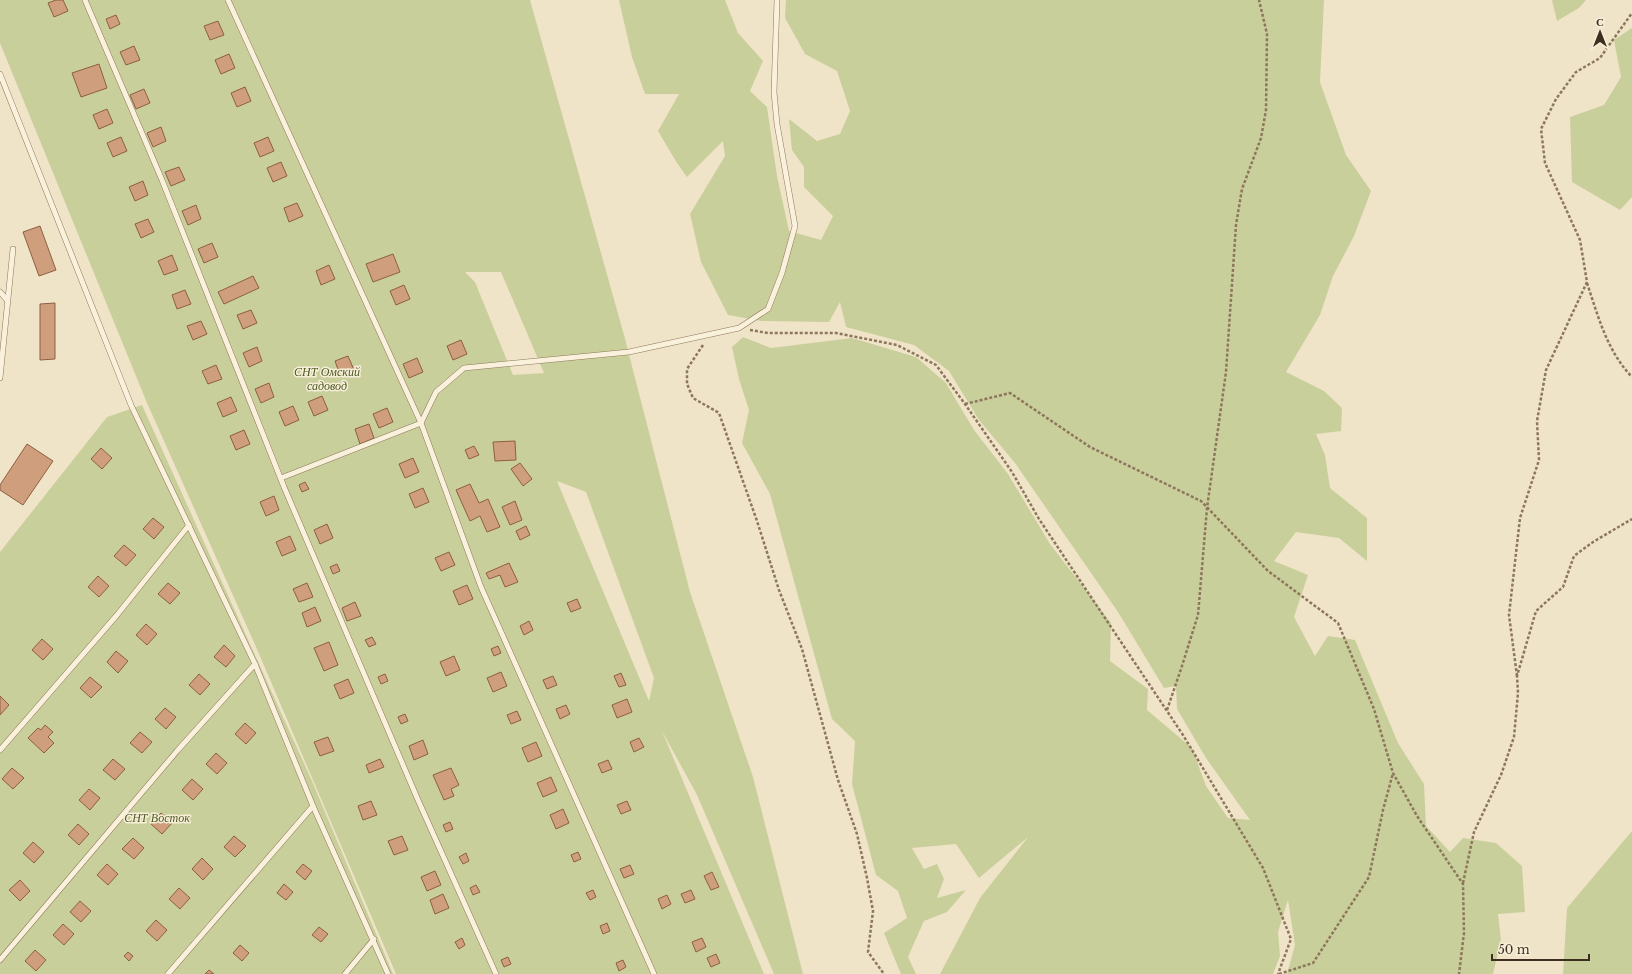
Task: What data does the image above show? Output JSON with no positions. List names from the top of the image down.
{
  "parks": ["СНТ Омский садовод", "СНТ Восток"],
  "scale_bar": "50 m",
  "north": "top"
}
